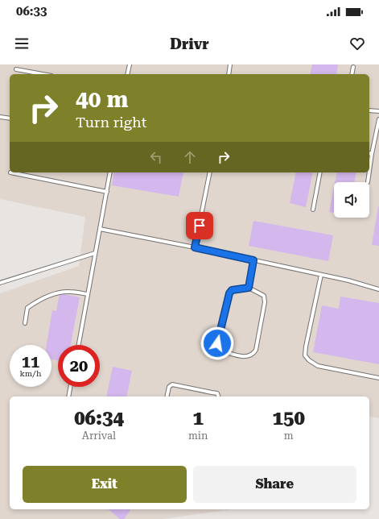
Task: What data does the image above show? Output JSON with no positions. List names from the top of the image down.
{
  "page": {
    "status": "06:33",
    "header": "Drivr",
    "turn": ["40 m", "Turn right"],
    "speed": "11 km/h",
    "limit": "20",
    "eta": [
      "06:34",
      "Arrival",
      "1",
      "min",
      "150",
      "m"
    ],
    "buttons": ["Exit", "Share"]
  }
}
